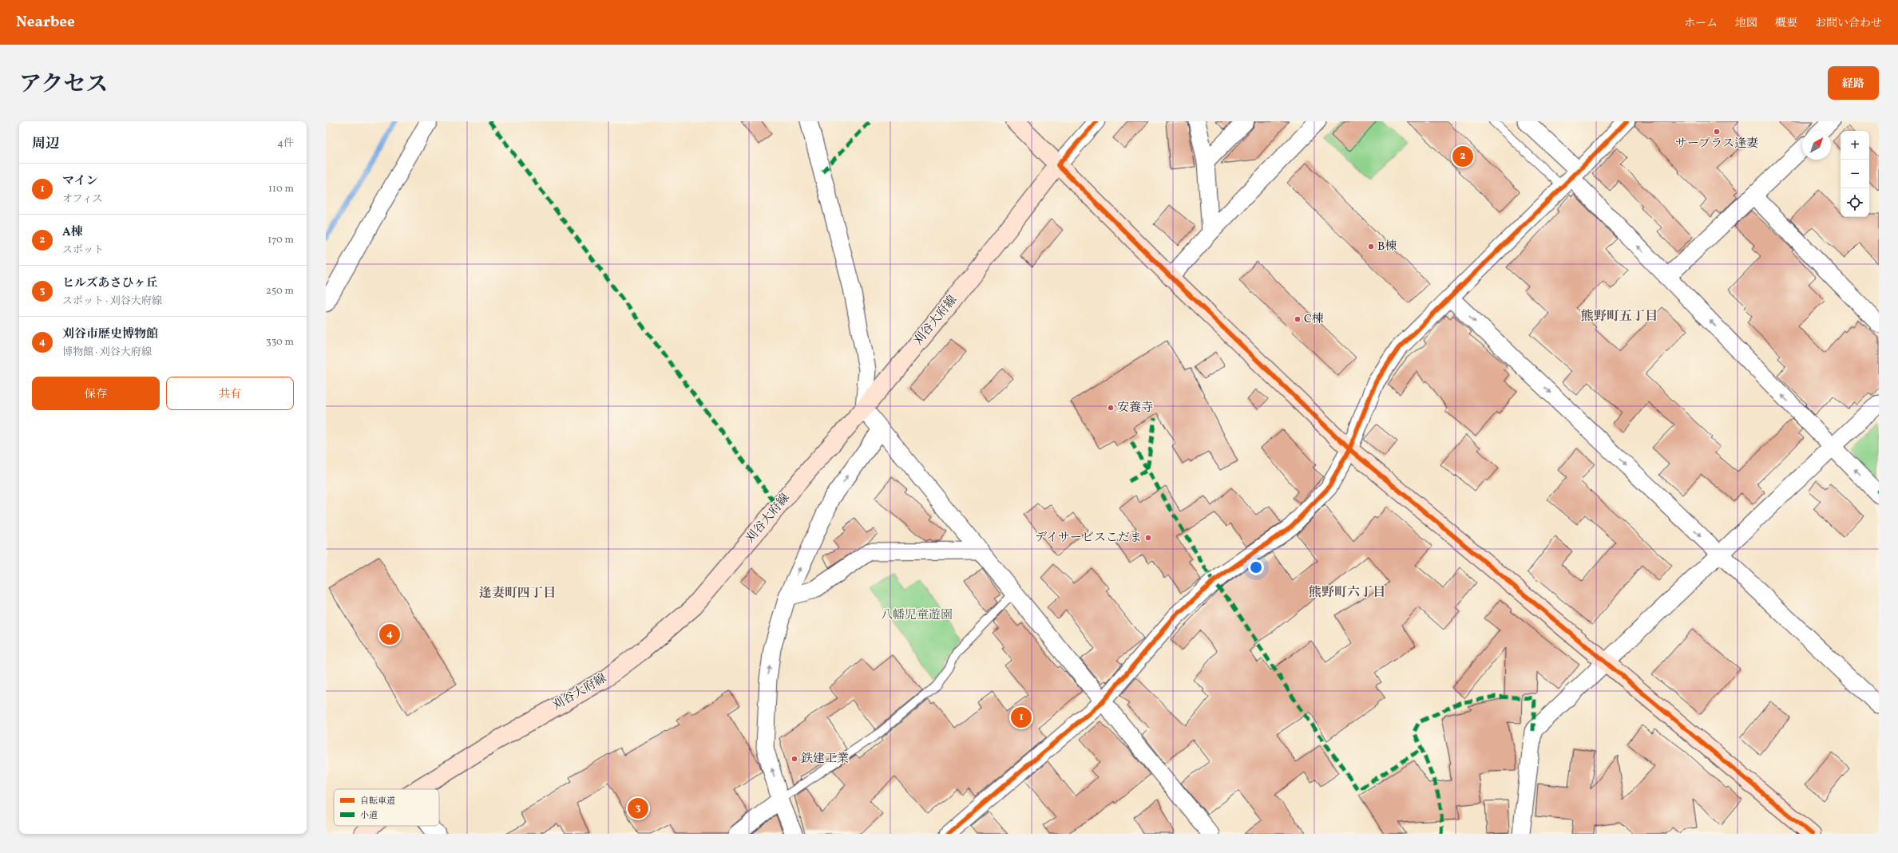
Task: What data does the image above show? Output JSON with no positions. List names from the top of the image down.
{
  "streets": {
    "main road": ["刈谷大府線"]
  },
  "districts": ["熊野町五丁目", "熊野町六丁目", "逢妻町四丁目"],
  "parks": ["八幡児童遊園"],
  "places": [
    "サープラス逢妻",
    "B棟",
    "C棟",
    "安養寺",
    "デイサービスこだま",
    "鉄建工業"
  ],
  "legend": ["自転車道", "小道"],
  "north": "top right",
  "page": {
    "header": "Nearbee",
    "nav": [
      "ホーム",
      "地図",
      "概要",
      "お問い合わせ"
    ],
    "title": "アクセス",
    "buttons": [
      "経路",
      ["保存", "共有"]
    ],
    "heading": ["周辺", "4件"],
    "map_buttons": ["+", "−"],
    "pins": [
      "2",
      "4",
      "1",
      "3"
    ],
    "list": [
      {
        "mark": "1",
        "name": "マイン",
        "note": "オフィス",
        "value": "110 m"
      },
      {
        "mark": "2",
        "name": "A棟",
        "note": "スポット",
        "value": "170 m"
      },
      {
        "mark": "3",
        "name": "ヒルズあさひヶ丘",
        "note": "スポット · 刈谷大府線",
        "value": "250 m"
      },
      {
        "mark": "4",
        "name": "刈谷市歴史博物館",
        "note": "博物館 · 刈谷大府線",
        "value": "330 m"
      }
    ]
  }
}
